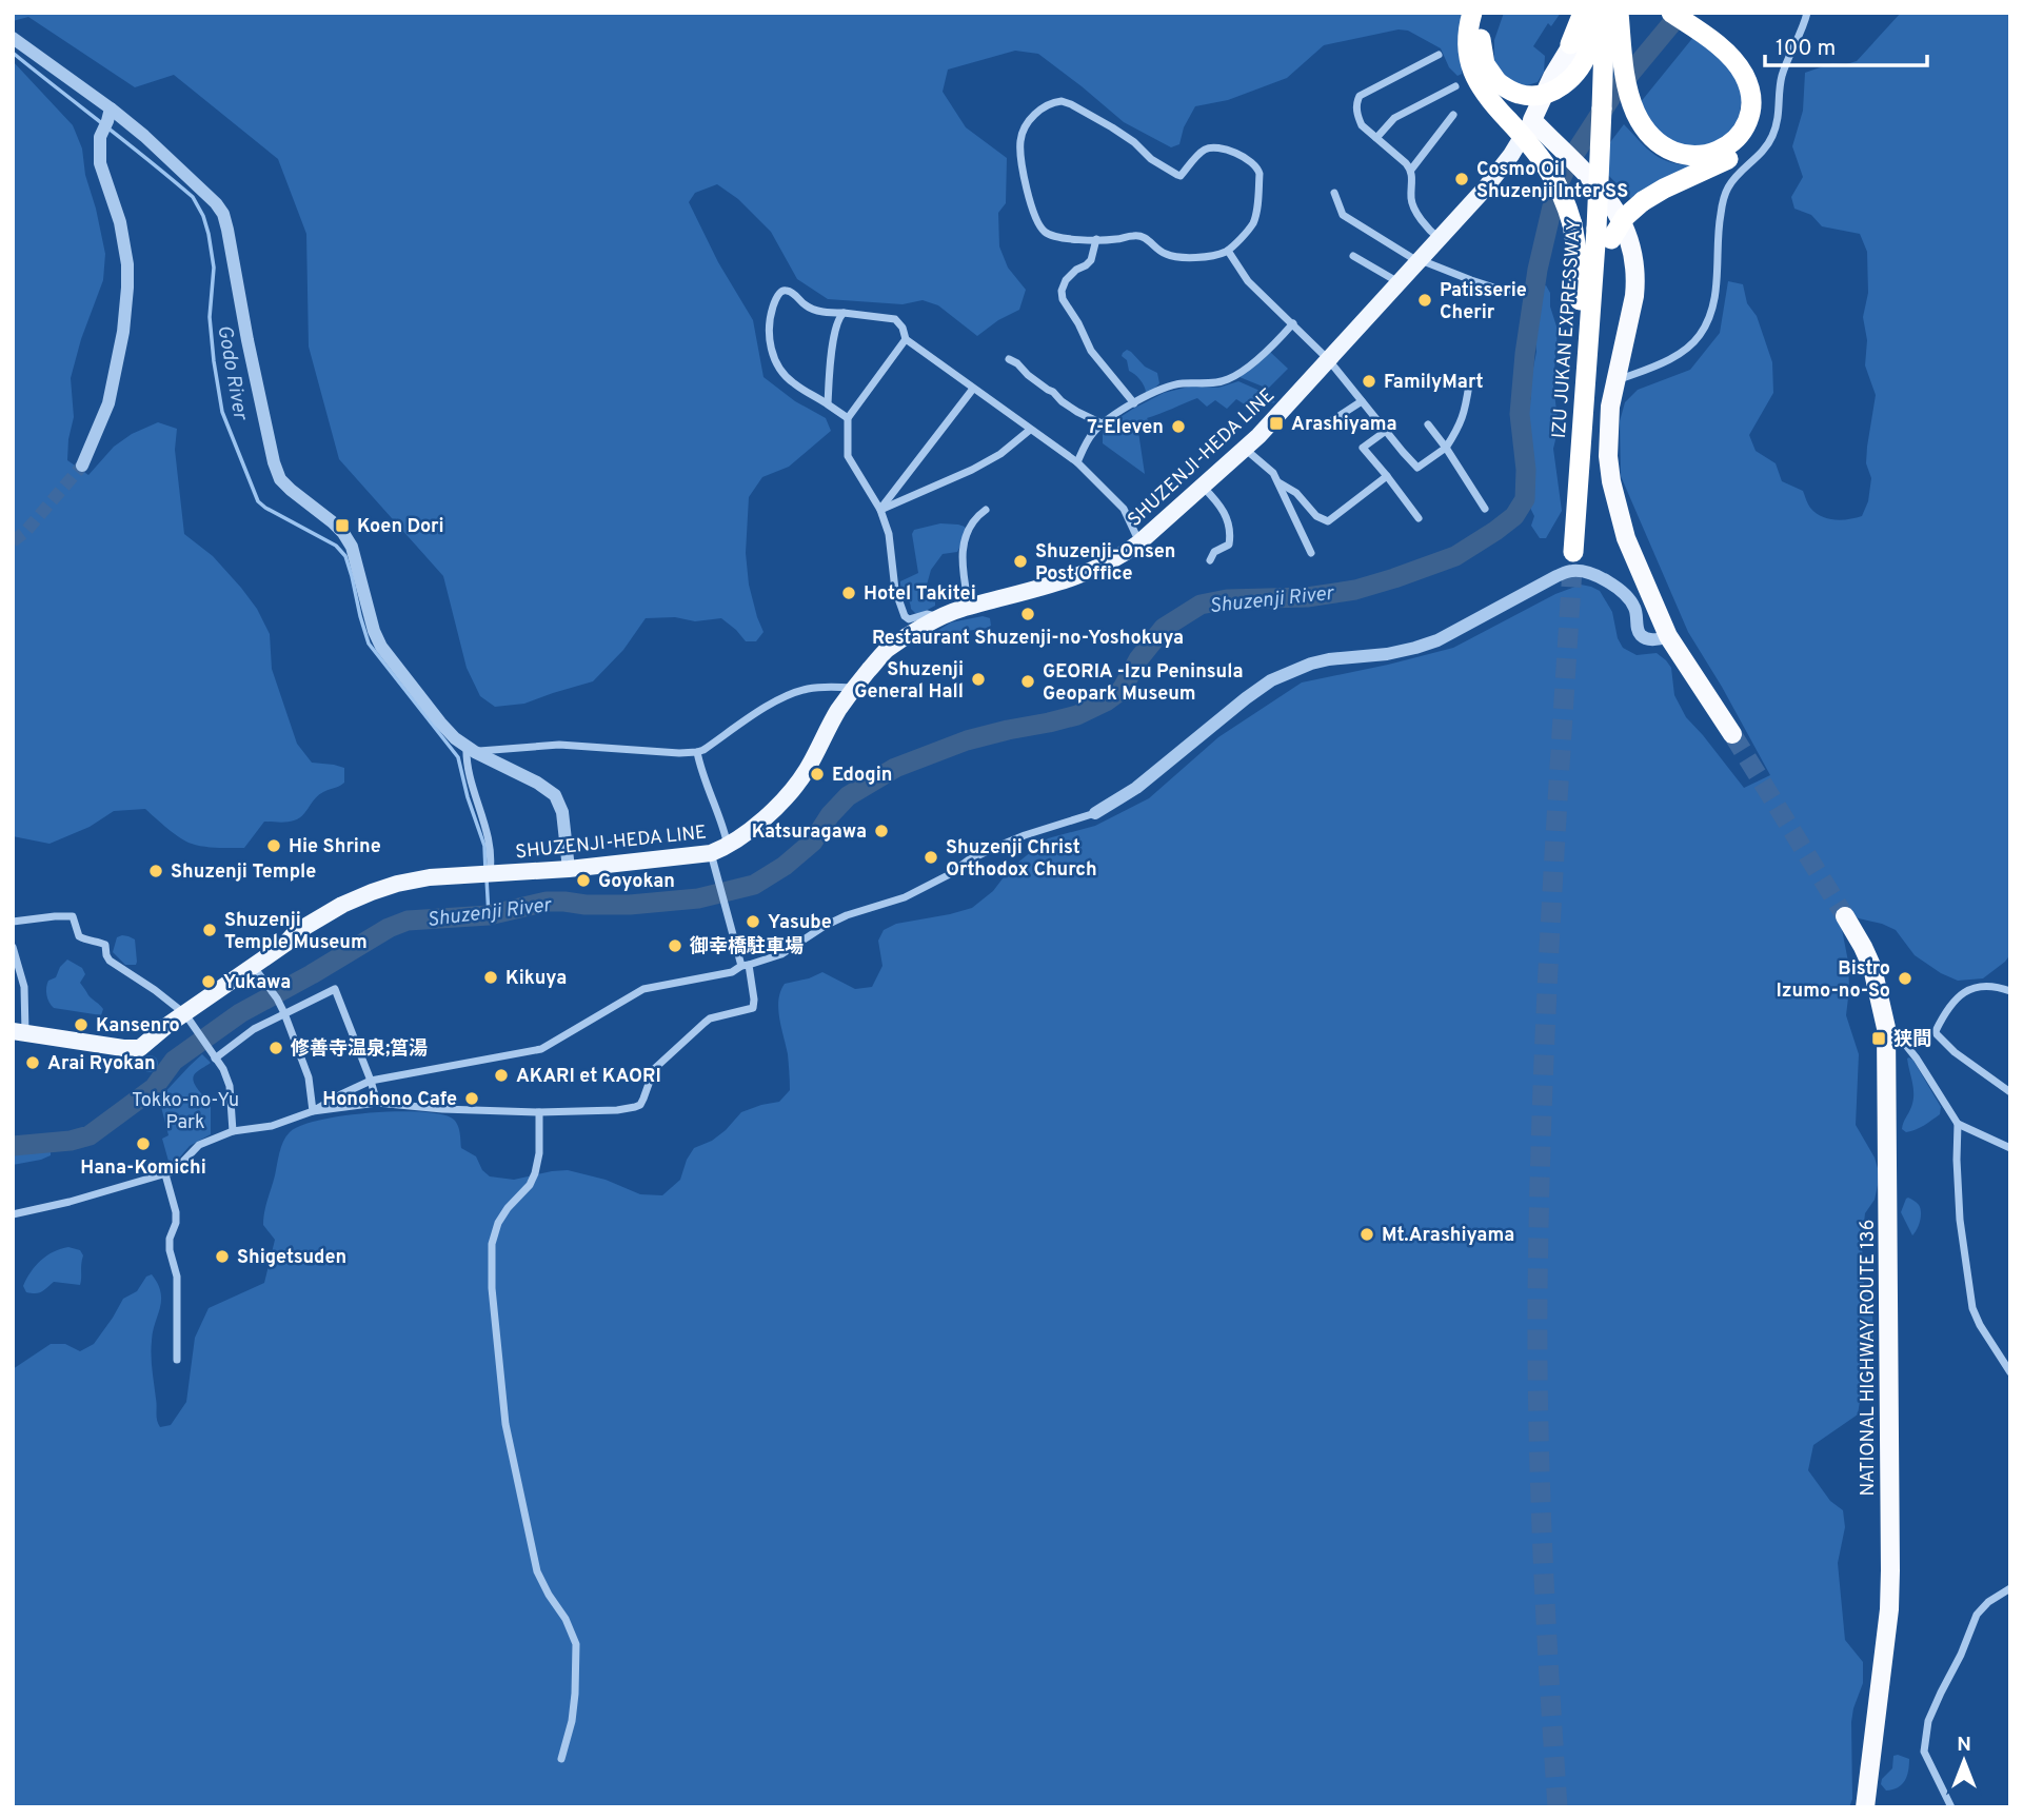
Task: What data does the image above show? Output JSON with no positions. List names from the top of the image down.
{
  "streets": {
    "highway": ["IZU JUKAN EXPRESSWAY", "NATIONAL HIGHWAY ROUTE 136"],
    "main road": ["SHUZENJI-HEDA LINE"]
  },
  "water": ["Godo River", "Shuzenji River"],
  "parks": ["Tokko-no-Yu Park"],
  "places": {
    "other": [
      "Cosmo Oil Shuzenji Inter SS",
      "Patisserie Cherir",
      "FamilyMart",
      "7-Eleven",
      "Shuzenji-Onsen Post Office",
      "Hotel Takitei",
      "Restaurant Shuzenji-no-Yoshokuya",
      "Shuzenji General Hall",
      "GEORIA -Izu Peninsula Geopark Museum",
      "Edogin",
      "Katsuragawa",
      "Hie Shrine",
      "Shuzenji Christ Orthodox Church",
      "Shuzenji Temple",
      "Goyokan",
      "Yasube",
      "Shuzenji Temple Museum",
      "御幸橋駐車場",
      "Kikuya",
      "Bistro Izumo-no-So",
      "Yukawa",
      "Kansenro",
      "修善寺温泉;筥湯",
      "Arai Ryokan",
      "AKARI et KAORI",
      "Honohono Cafe",
      "Hana-Komichi",
      "Mt.Arashiyama",
      "Shigetsuden"
    ],
    "transit": ["Arashiyama", "Koen Dori", "狭間"]
  },
  "scale_bar": "100 m",
  "north": "top"
}
